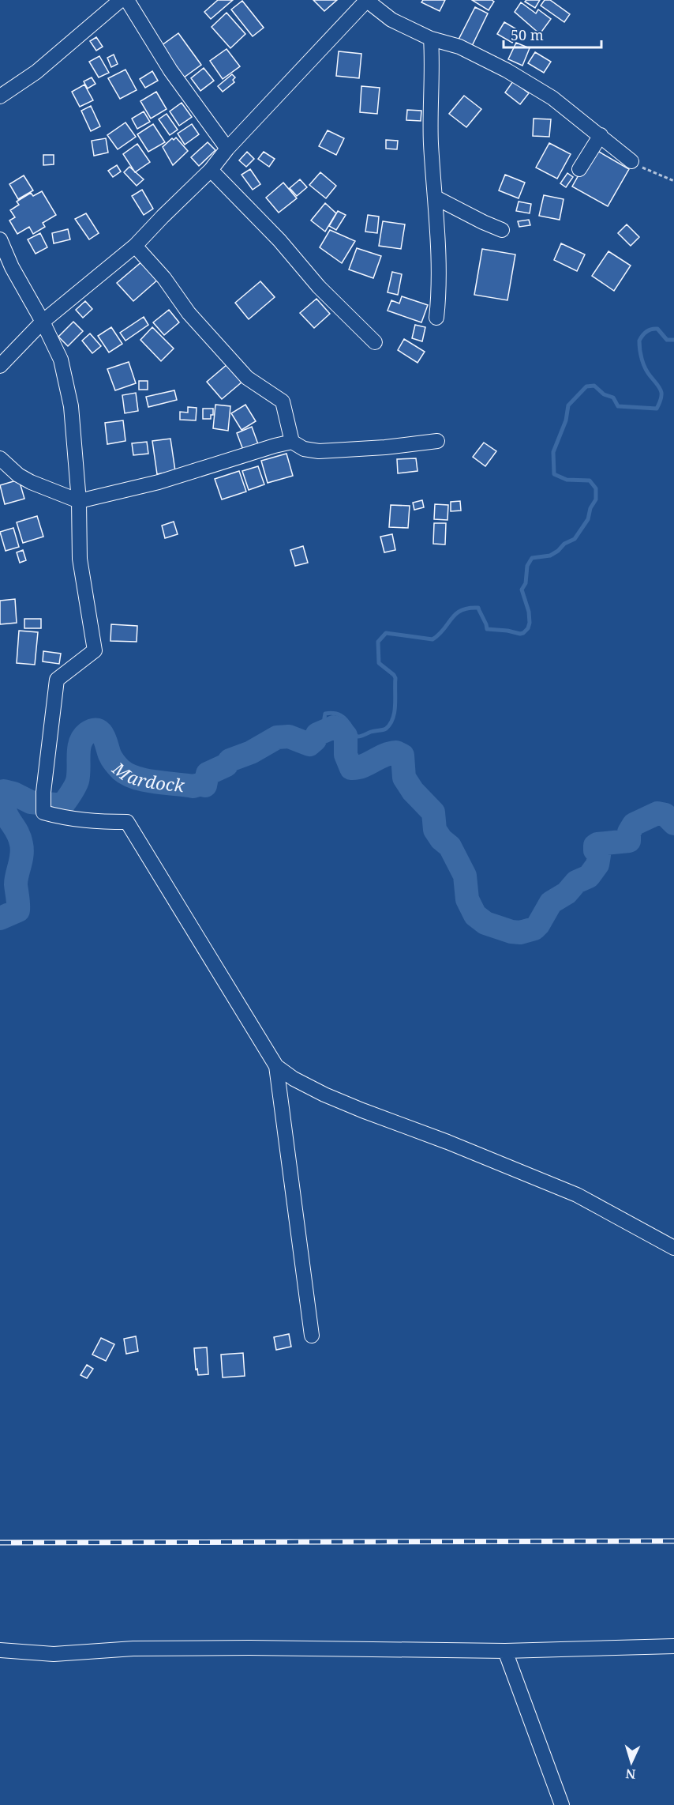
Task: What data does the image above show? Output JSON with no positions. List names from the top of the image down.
{
  "water": ["Mardock"],
  "scale_bar": "50 m",
  "north": "bottom"
}
